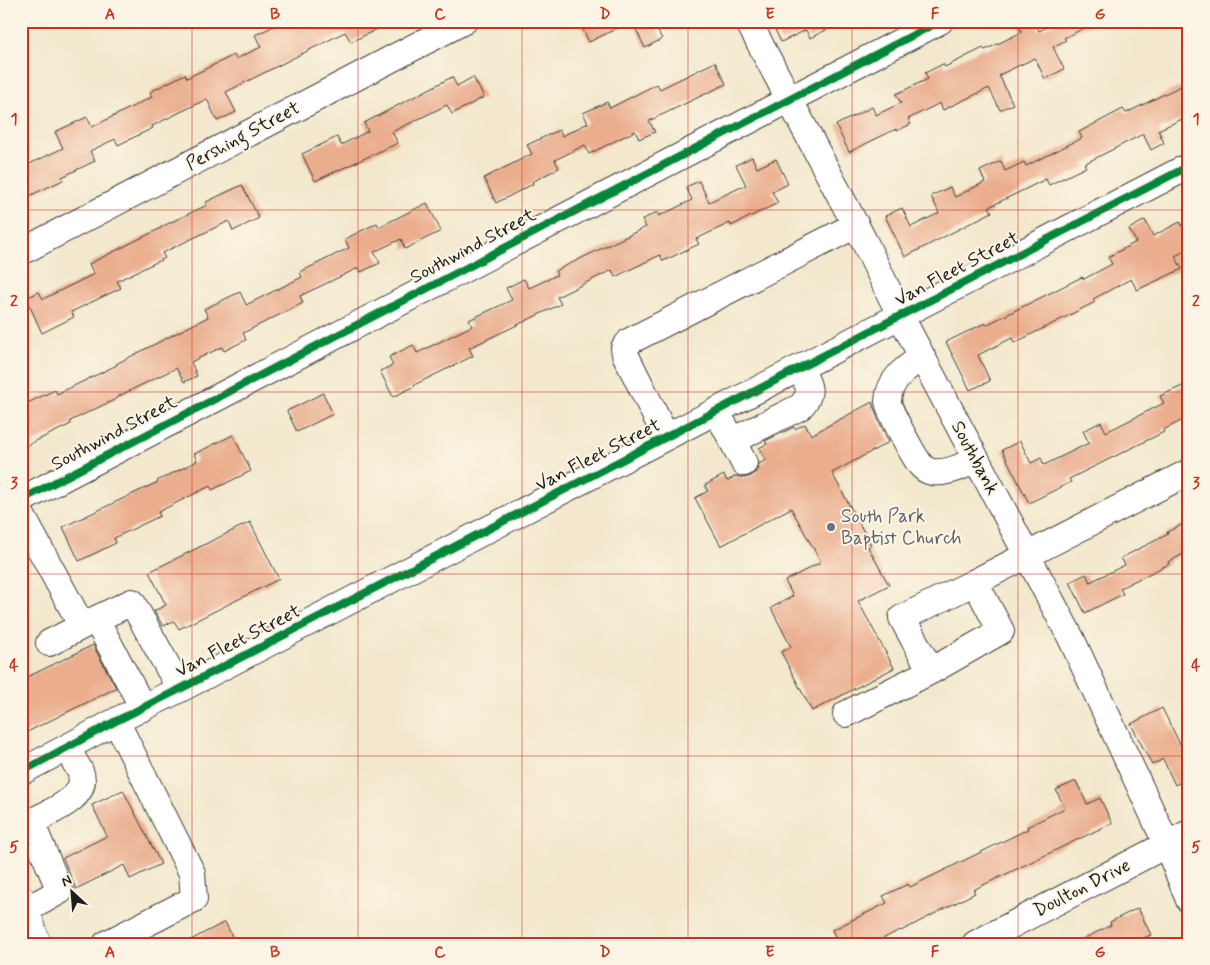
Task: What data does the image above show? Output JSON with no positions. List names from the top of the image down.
{
  "streets": {
    "street": [
      "Pershing Street",
      "Southwind Street",
      "Van Fleet Street",
      "Southbank",
      "Doulton Drive"
    ]
  },
  "crossings": [
    ["Southwind Street", "Southbank"],
    ["Van Fleet Street", "Southbank"],
    ["Southbank", "Doulton Drive"]
  ],
  "places": ["South Park Baptist Church"],
  "north": "top left",
  "grid": {
    "columns": [
      "A",
      "B",
      "C",
      "D",
      "E",
      "F",
      "G"
    ],
    "rows": [
      "1",
      "2",
      "3",
      "4",
      "5"
    ]
  }
}
